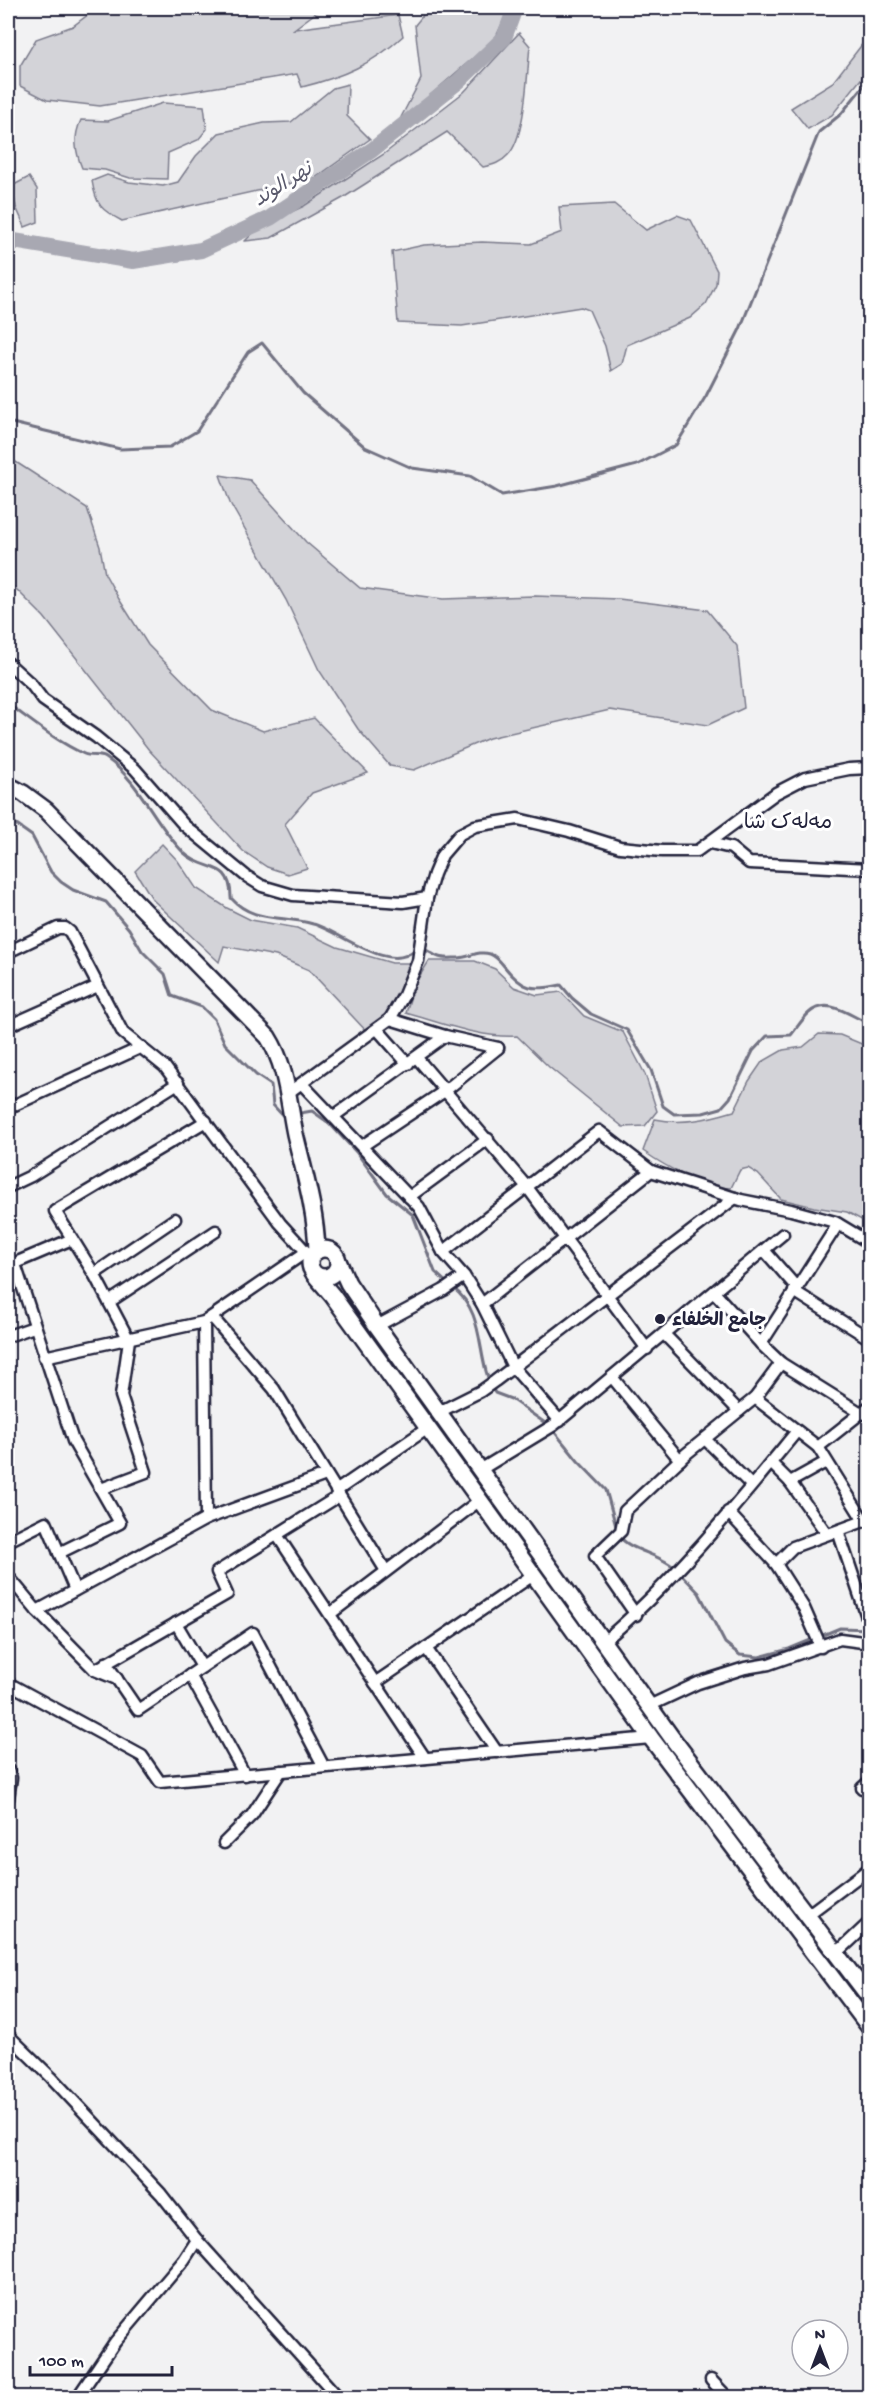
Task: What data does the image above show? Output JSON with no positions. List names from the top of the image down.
{
  "districts": ["مەلەک شا"],
  "water": ["نهر الوند"],
  "places": ["جامع الخلفاء"],
  "scale_bar": "100 m",
  "north": "top"
}
